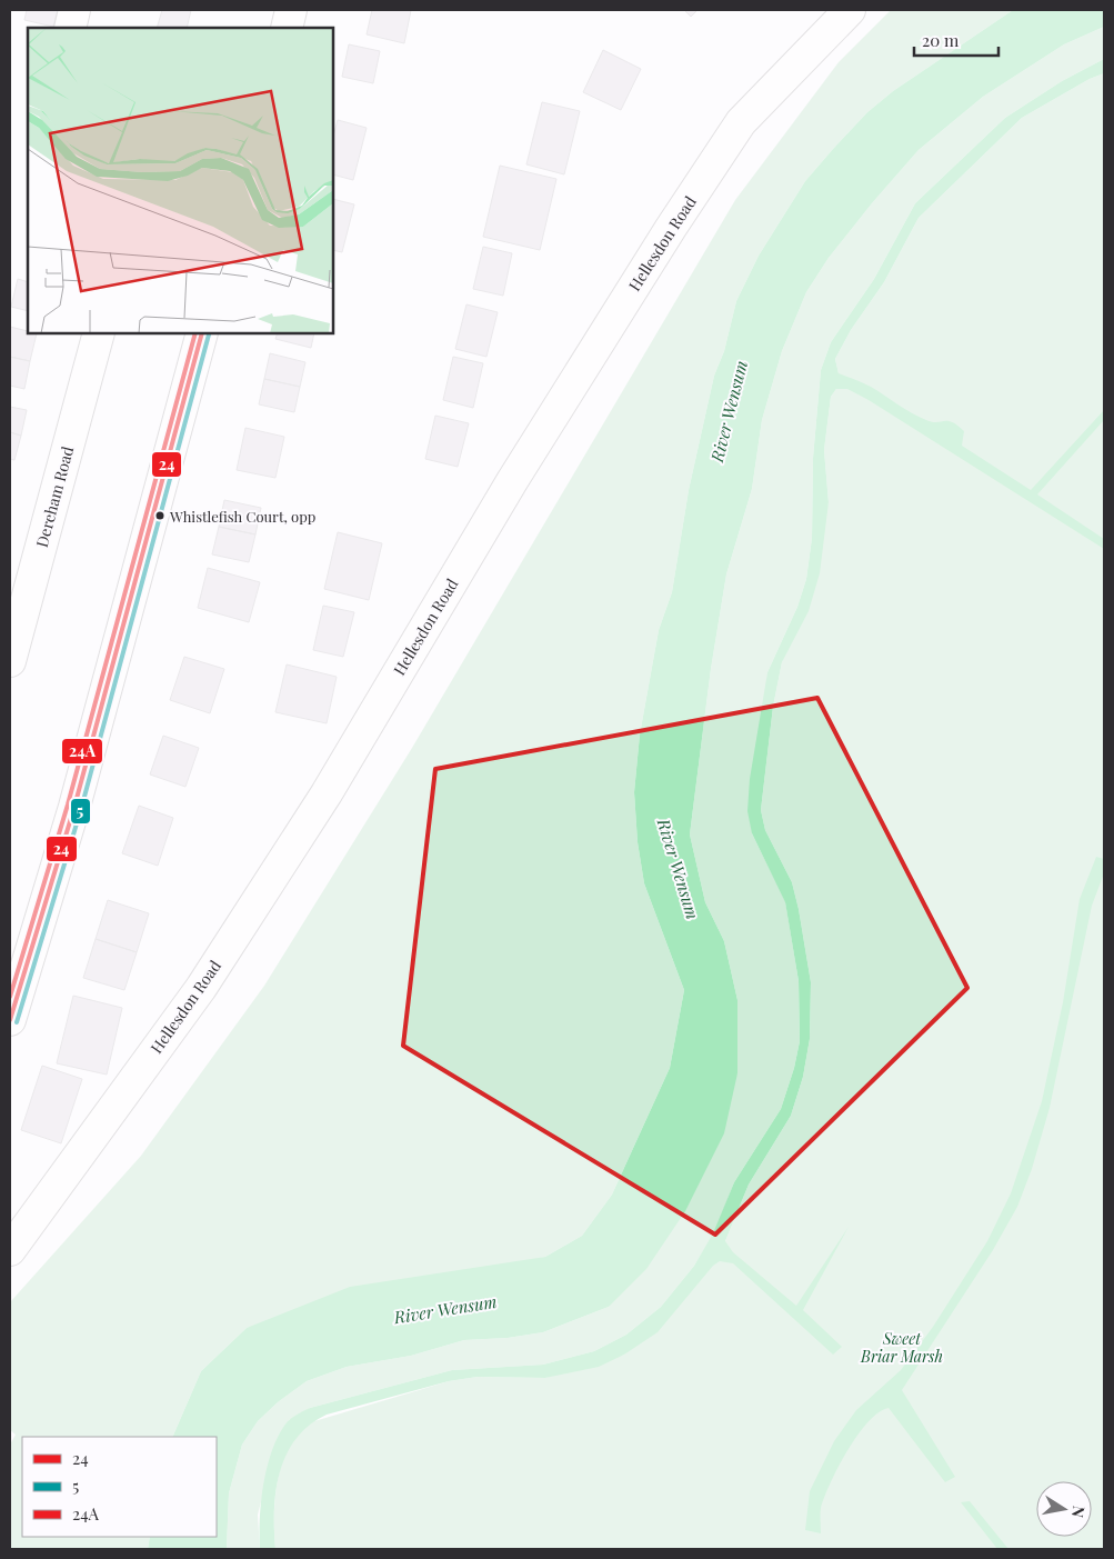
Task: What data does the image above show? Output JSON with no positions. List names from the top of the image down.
{
  "streets": {
    "main road": ["Hellesdon Road", "Dereham Road"]
  },
  "water": ["River Wensum"],
  "parks": ["Sweet Briar Marsh"],
  "places": ["Whistlefish Court, opp"],
  "lines": ["transit line 24", "transit line 24A", "transit line 5"],
  "legend": ["24", "5", "24A"],
  "scale_bar": "20 m",
  "north": "right"
}
